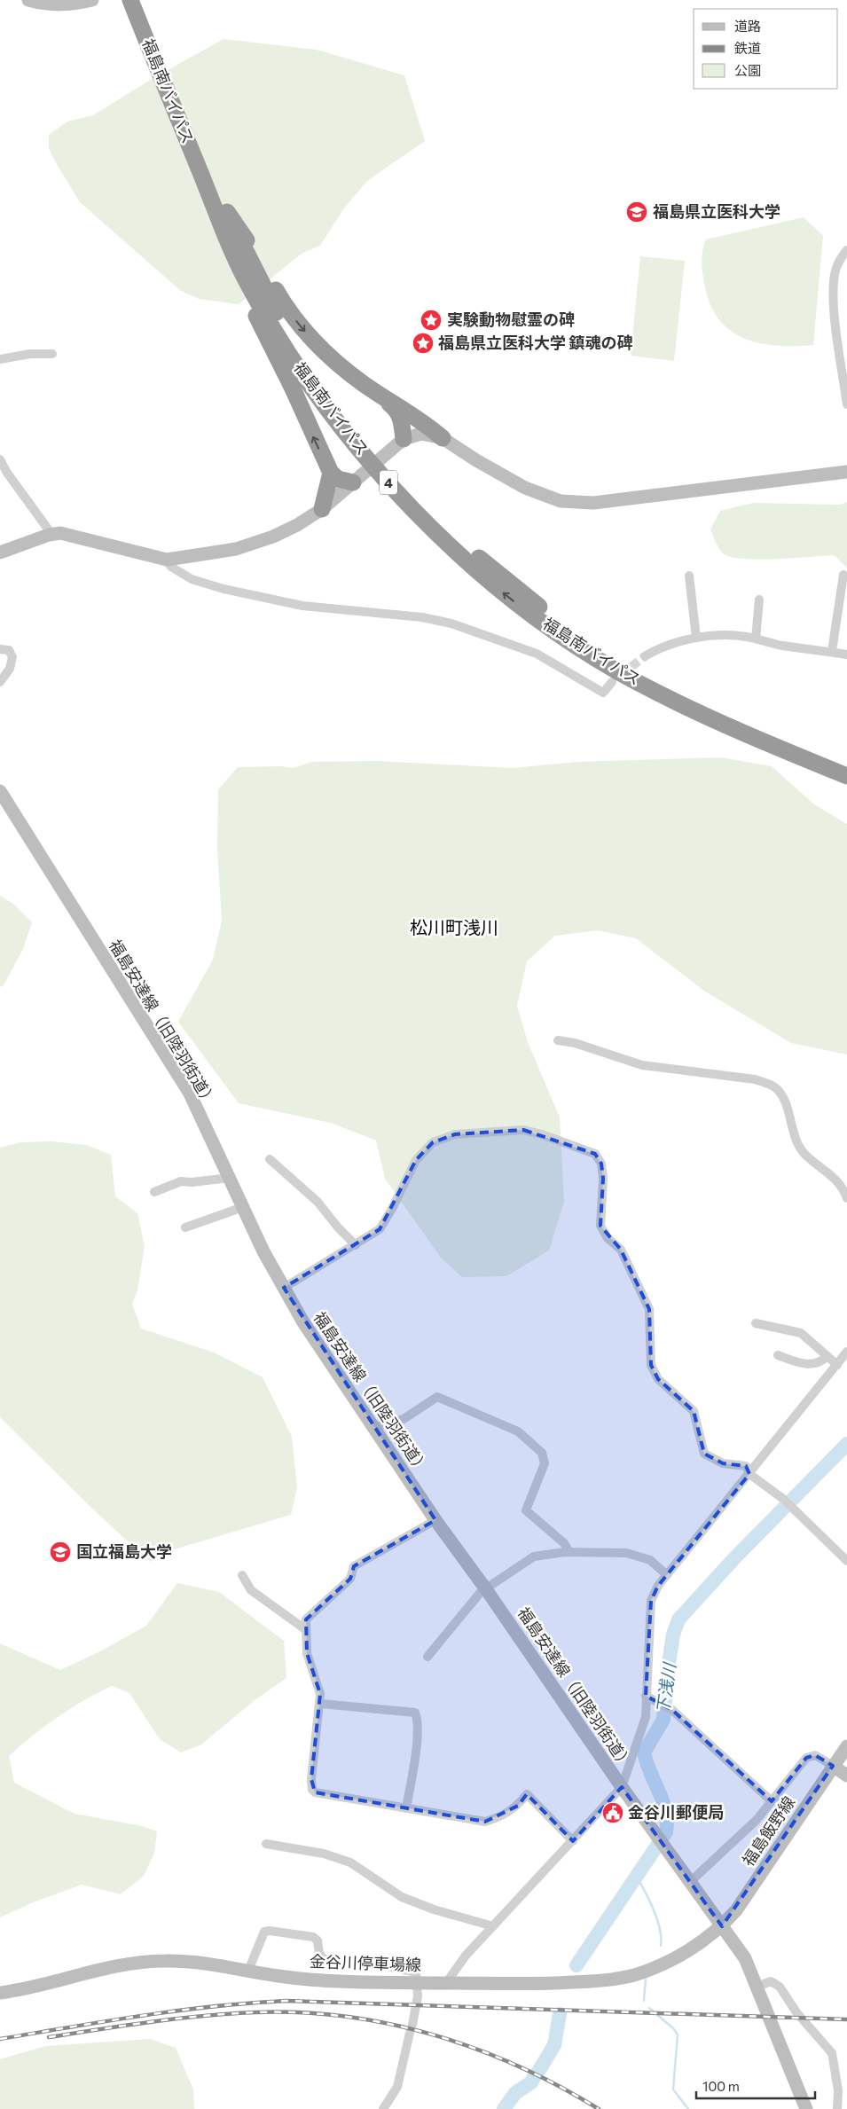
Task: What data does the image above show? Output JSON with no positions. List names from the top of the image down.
{
  "streets": {
    "highway": ["福島南バイパス", "4"],
    "main road": ["福島安達線（旧陸羽街道）", "福島飯野線", "金谷川停車場線"]
  },
  "crossings": [
    ["福島安達線（旧陸羽街道）", "福島飯野線"],
    ["福島安達線（旧陸羽街道）", "金谷川停車場線"],
    ["福島飯野線", "金谷川停車場線"]
  ],
  "districts": ["松川町浅川"],
  "water": ["下浅川"],
  "places": {
    "school or university": ["福島県立医科大学", "国立福島大学"],
    "place": ["実験動物慰霊の碑", "福島県立医科大学 鎮魂の碑"],
    "public building": ["金谷川郵便局"]
  },
  "legend": ["道路", "鉄道", "公園"],
  "scale_bar": "100 m"
}
